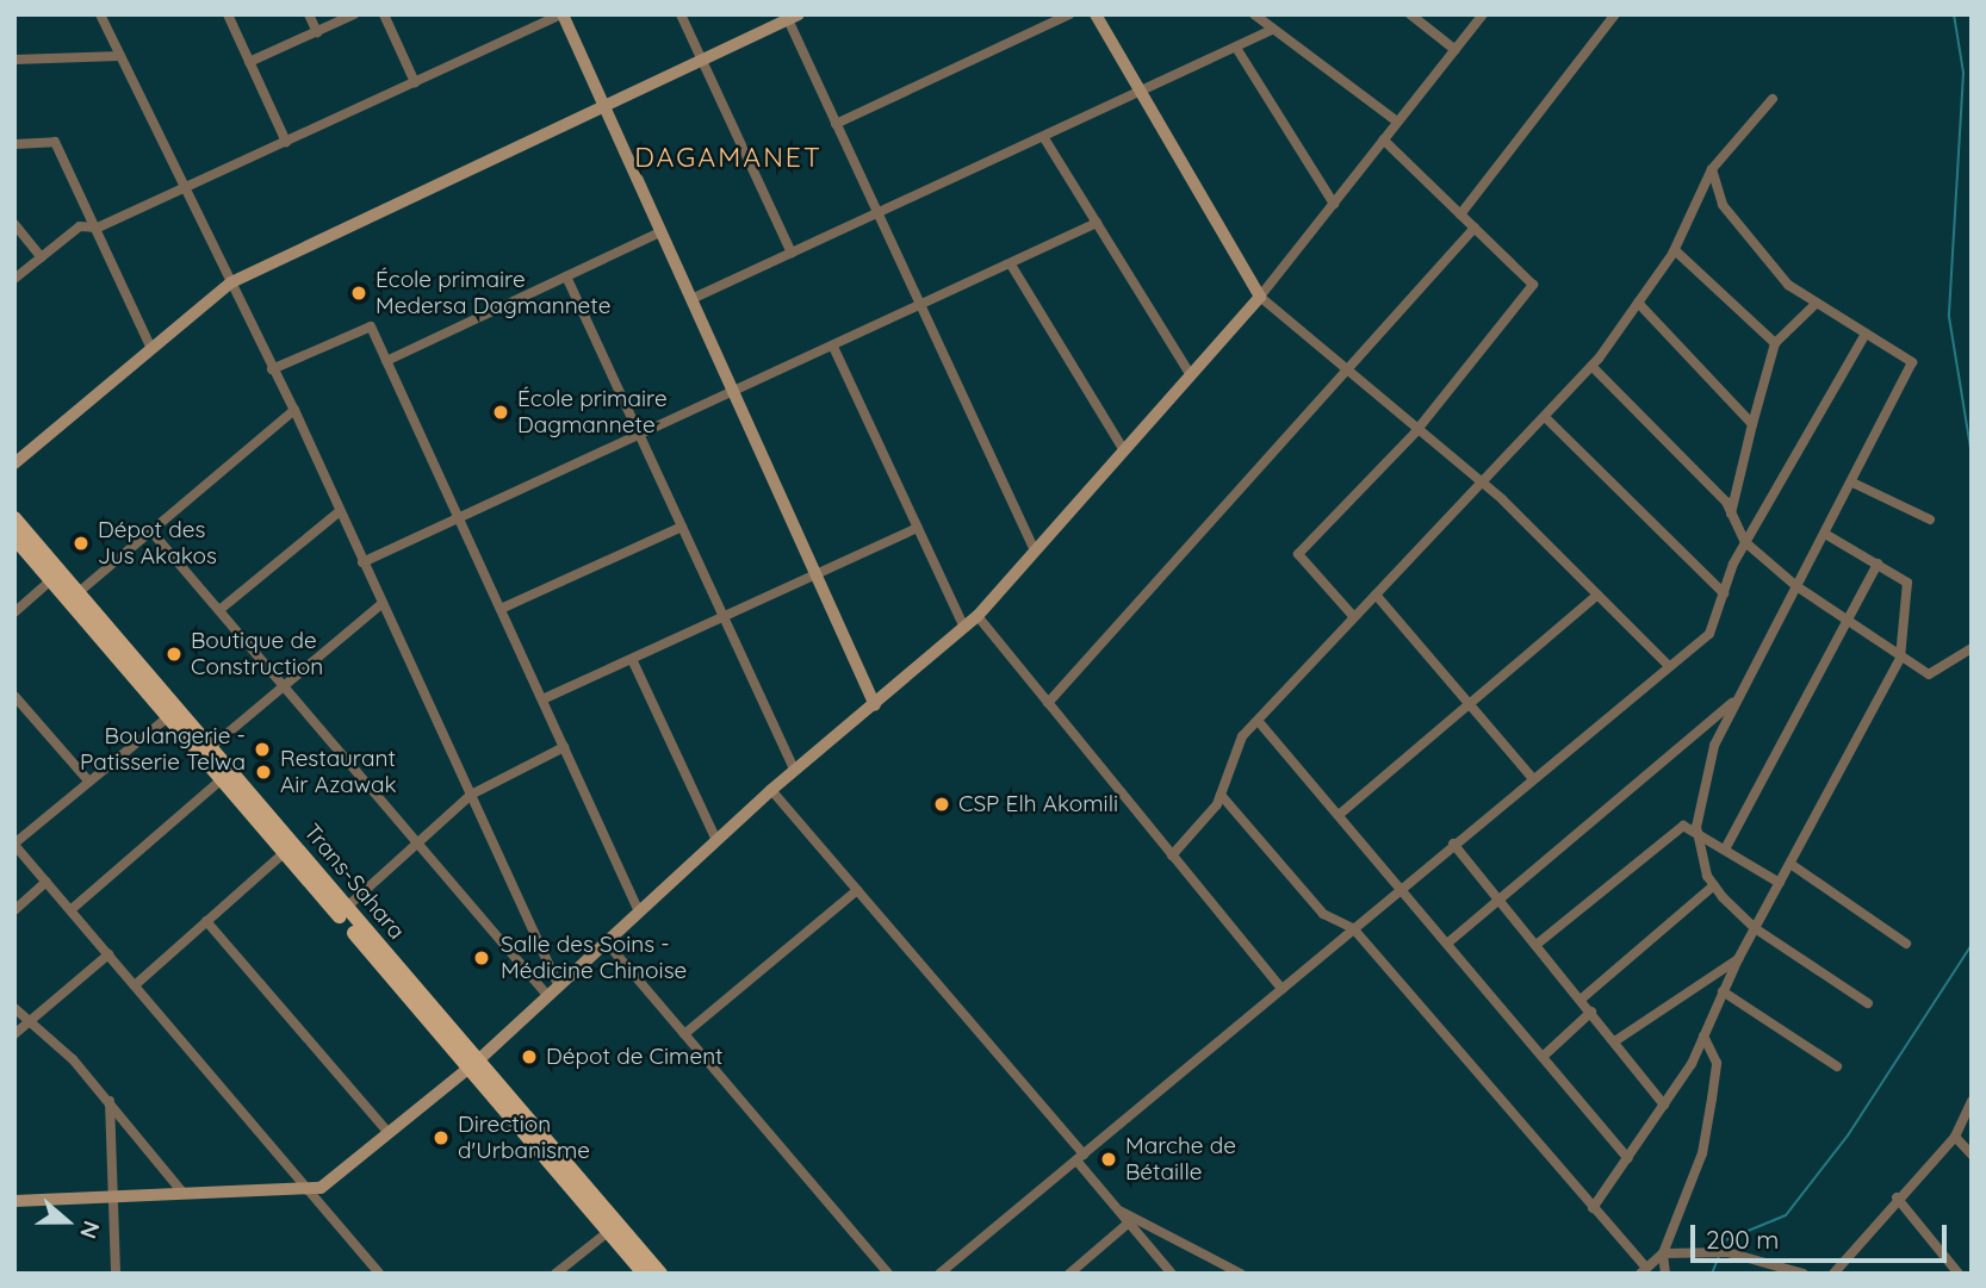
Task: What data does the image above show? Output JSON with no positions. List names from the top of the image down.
{
  "streets": {
    "main road": ["Trans-Sahara"]
  },
  "districts": ["DAGAMANET"],
  "places": [
    "École primaire Medersa Dagmannete",
    "École primaire Dagmannete",
    "Dépot des Jus Akakos",
    "Boutique de Construction",
    "Boulangerie - Patisserie Telwa",
    "Restaurant Air Azawak",
    "CSP Elh Akomili",
    "Salle des Soins - Médicine Chinoise",
    "Dépot de Ciment",
    "Direction d'Urbanisme",
    "Marche de Bétaille"
  ],
  "scale_bar": "200 m",
  "north": "right"
}
